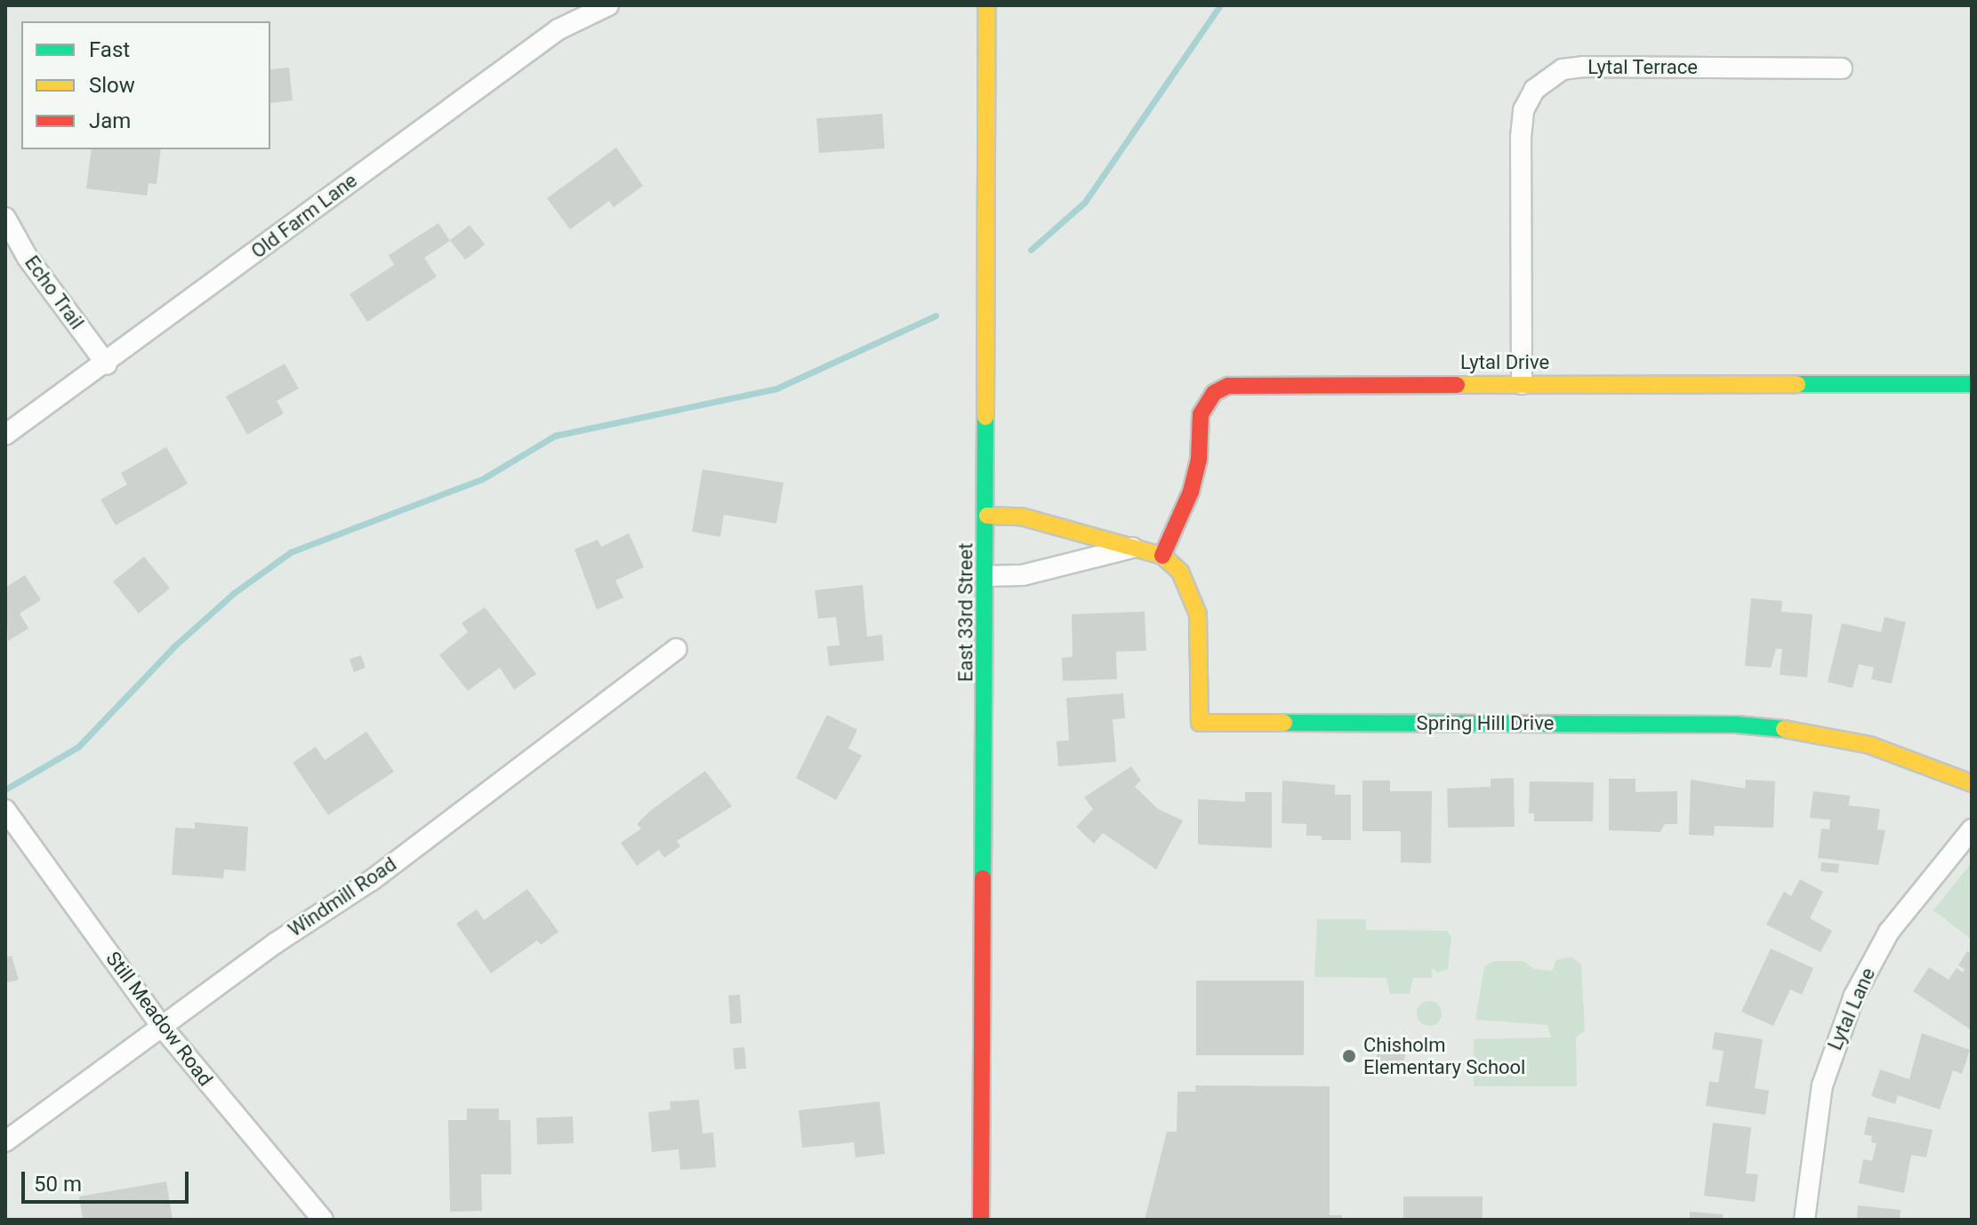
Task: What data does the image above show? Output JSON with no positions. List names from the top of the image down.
{
  "streets": {
    "street": [
      "Lytal Terrace",
      "Old Farm Lane",
      "Echo Trail",
      "Lytal Drive",
      "East 33rd Street",
      "Spring Hill Drive",
      "Windmill Road",
      "Lytal Lane",
      "Still Meadow Road"
    ]
  },
  "crossings": [
    ["Lytal Terrace", "Lytal Drive"],
    ["Old Farm Lane", "Echo Trail"],
    ["Lytal Drive", "Spring Hill Drive"],
    ["Windmill Road", "Still Meadow Road"]
  ],
  "places": ["Chisholm Elementary School"],
  "legend": ["Fast", "Slow", "Jam"],
  "scale_bar": "50 m"
}
